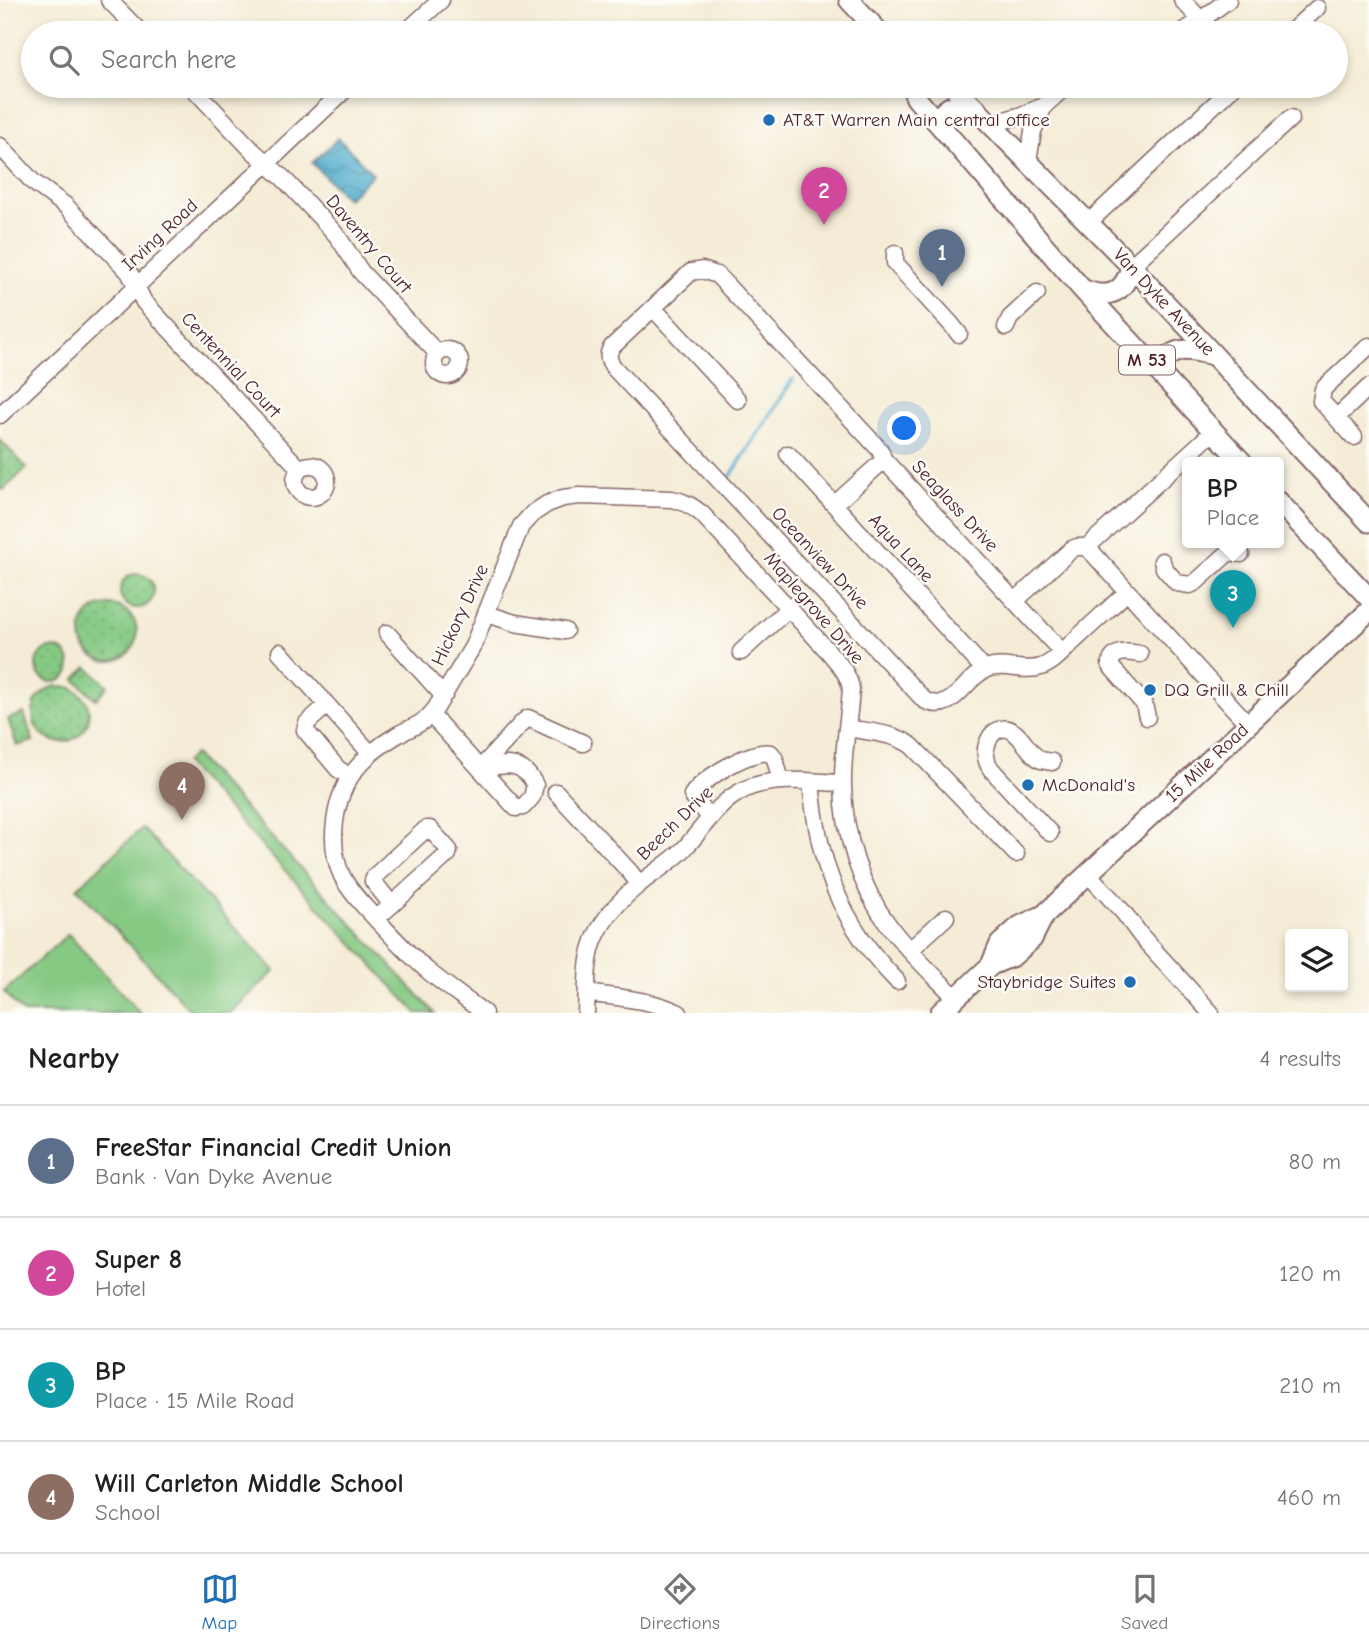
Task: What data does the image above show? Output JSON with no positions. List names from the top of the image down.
{
  "streets": {
    "main road": ["Van Dyke Avenue", "M 53", "15 Mile Road"],
    "street": [
      "Irving Road",
      "Daventry Court",
      "Centennial Court",
      "Seaglass Drive",
      "Aqua Lane",
      "Oceanview Drive",
      "Maplegrove Drive",
      "Hickory Drive",
      "Beech Drive"
    ]
  },
  "crossings": [
    ["Irving Road", "Daventry Court"],
    ["Irving Road", "Centennial Court"],
    ["Seaglass Drive", "Oceanview Drive"],
    ["Aqua Lane", "Oceanview Drive"],
    ["Maplegrove Drive", "Hickory Drive"],
    ["Maplegrove Drive", "15 Mile Road"],
    ["Maplegrove Drive", "Beech Drive"]
  ],
  "places": [
    "AT&T Warren Main central office",
    "DQ Grill & Chill",
    "McDonald's",
    "Staybridge Suites"
  ],
  "page": {
    "search": "Search here",
    "pins": [
      "2",
      "1",
      "3",
      "4"
    ],
    "popup": ["BP", "Place"],
    "heading": ["Nearby", "4 results"],
    "list": [
      {
        "mark": "1",
        "name": "FreeStar Financial Credit Union",
        "note": "Bank · Van Dyke Avenue",
        "value": "80 m"
      },
      {
        "mark": "2",
        "name": "Super 8",
        "note": "Hotel",
        "value": "120 m"
      },
      {
        "mark": "3",
        "name": "BP",
        "note": "Place · 15 Mile Road",
        "value": "210 m"
      },
      {
        "mark": "4",
        "name": "Will Carleton Middle School",
        "note": "School",
        "value": "460 m"
      }
    ],
    "nav": ["Map", "Directions", "Saved"]
  }
}
